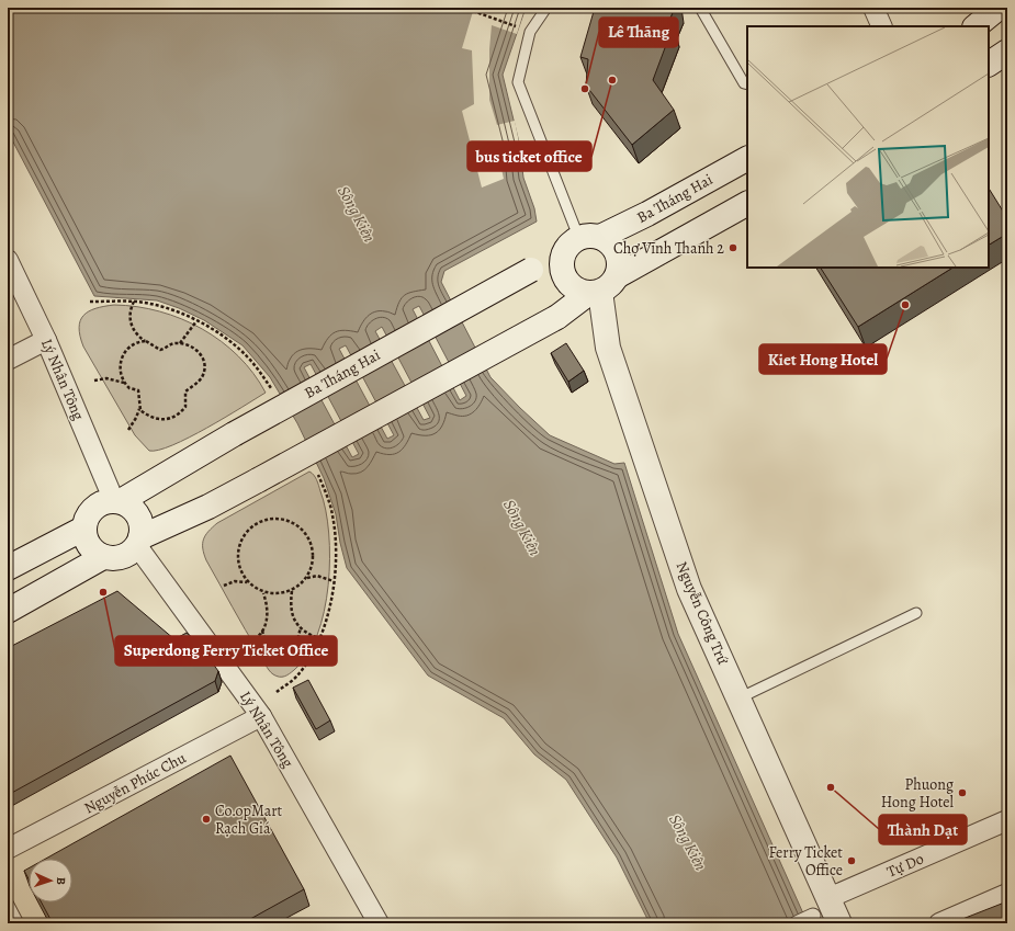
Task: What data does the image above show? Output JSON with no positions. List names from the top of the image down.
{
  "streets": {
    "main road": ["Ba Tháng Hai", "Nguyễn Công Trứ"],
    "street": ["Lý Nhân Tông", "Nguyễn Phúc Chu", "Tự Do"]
  },
  "crossings": [
    ["Ba Tháng Hai", "Lý Nhân Tông"],
    ["Ba Tháng Hai", "Nguyễn Công Trứ"],
    ["Lý Nhân Tông", "Nguyễn Phúc Chu"],
    ["Nguyễn Công Trứ", "Tự Do"]
  ],
  "water": ["Sông Kiên"],
  "places": [
    "bus ticket office",
    "Lê Thāng",
    "Chợ Vĩnh Thanh 2",
    "Kiet Hong Hotel",
    "Superdong Ferry Ticket Office",
    "Thành Dạt",
    "Phuong Hong Hotel",
    "Co.opMart Rạch Giá",
    "Ferry Ticket Office"
  ],
  "north": "right"
}
